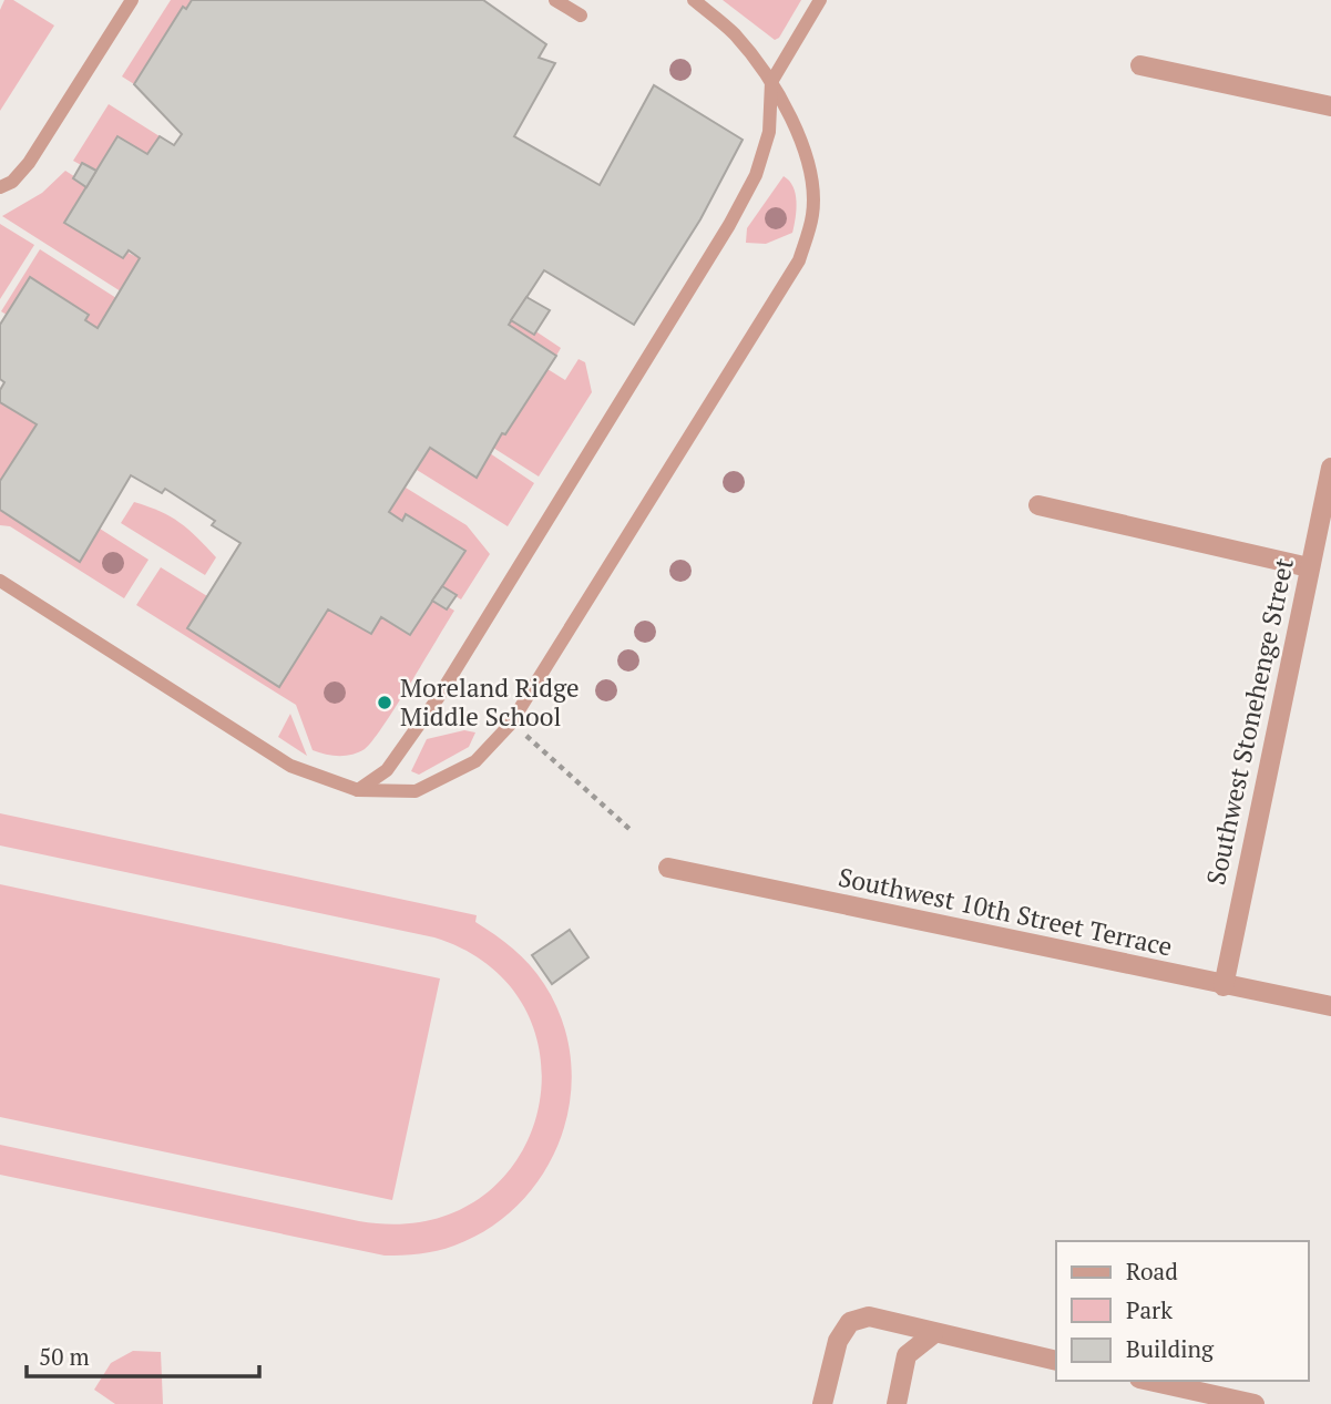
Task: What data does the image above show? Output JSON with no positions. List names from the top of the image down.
{
  "streets": {
    "street": ["Southwest Stonehenge Street", "Southwest 10th Street Terrace"]
  },
  "crossings": [
    ["Southwest Stonehenge Street", "Southwest 10th Street Terrace"]
  ],
  "places": ["Moreland Ridge Middle School"],
  "legend": ["Road", "Park", "Building"],
  "scale_bar": "50 m"
}
